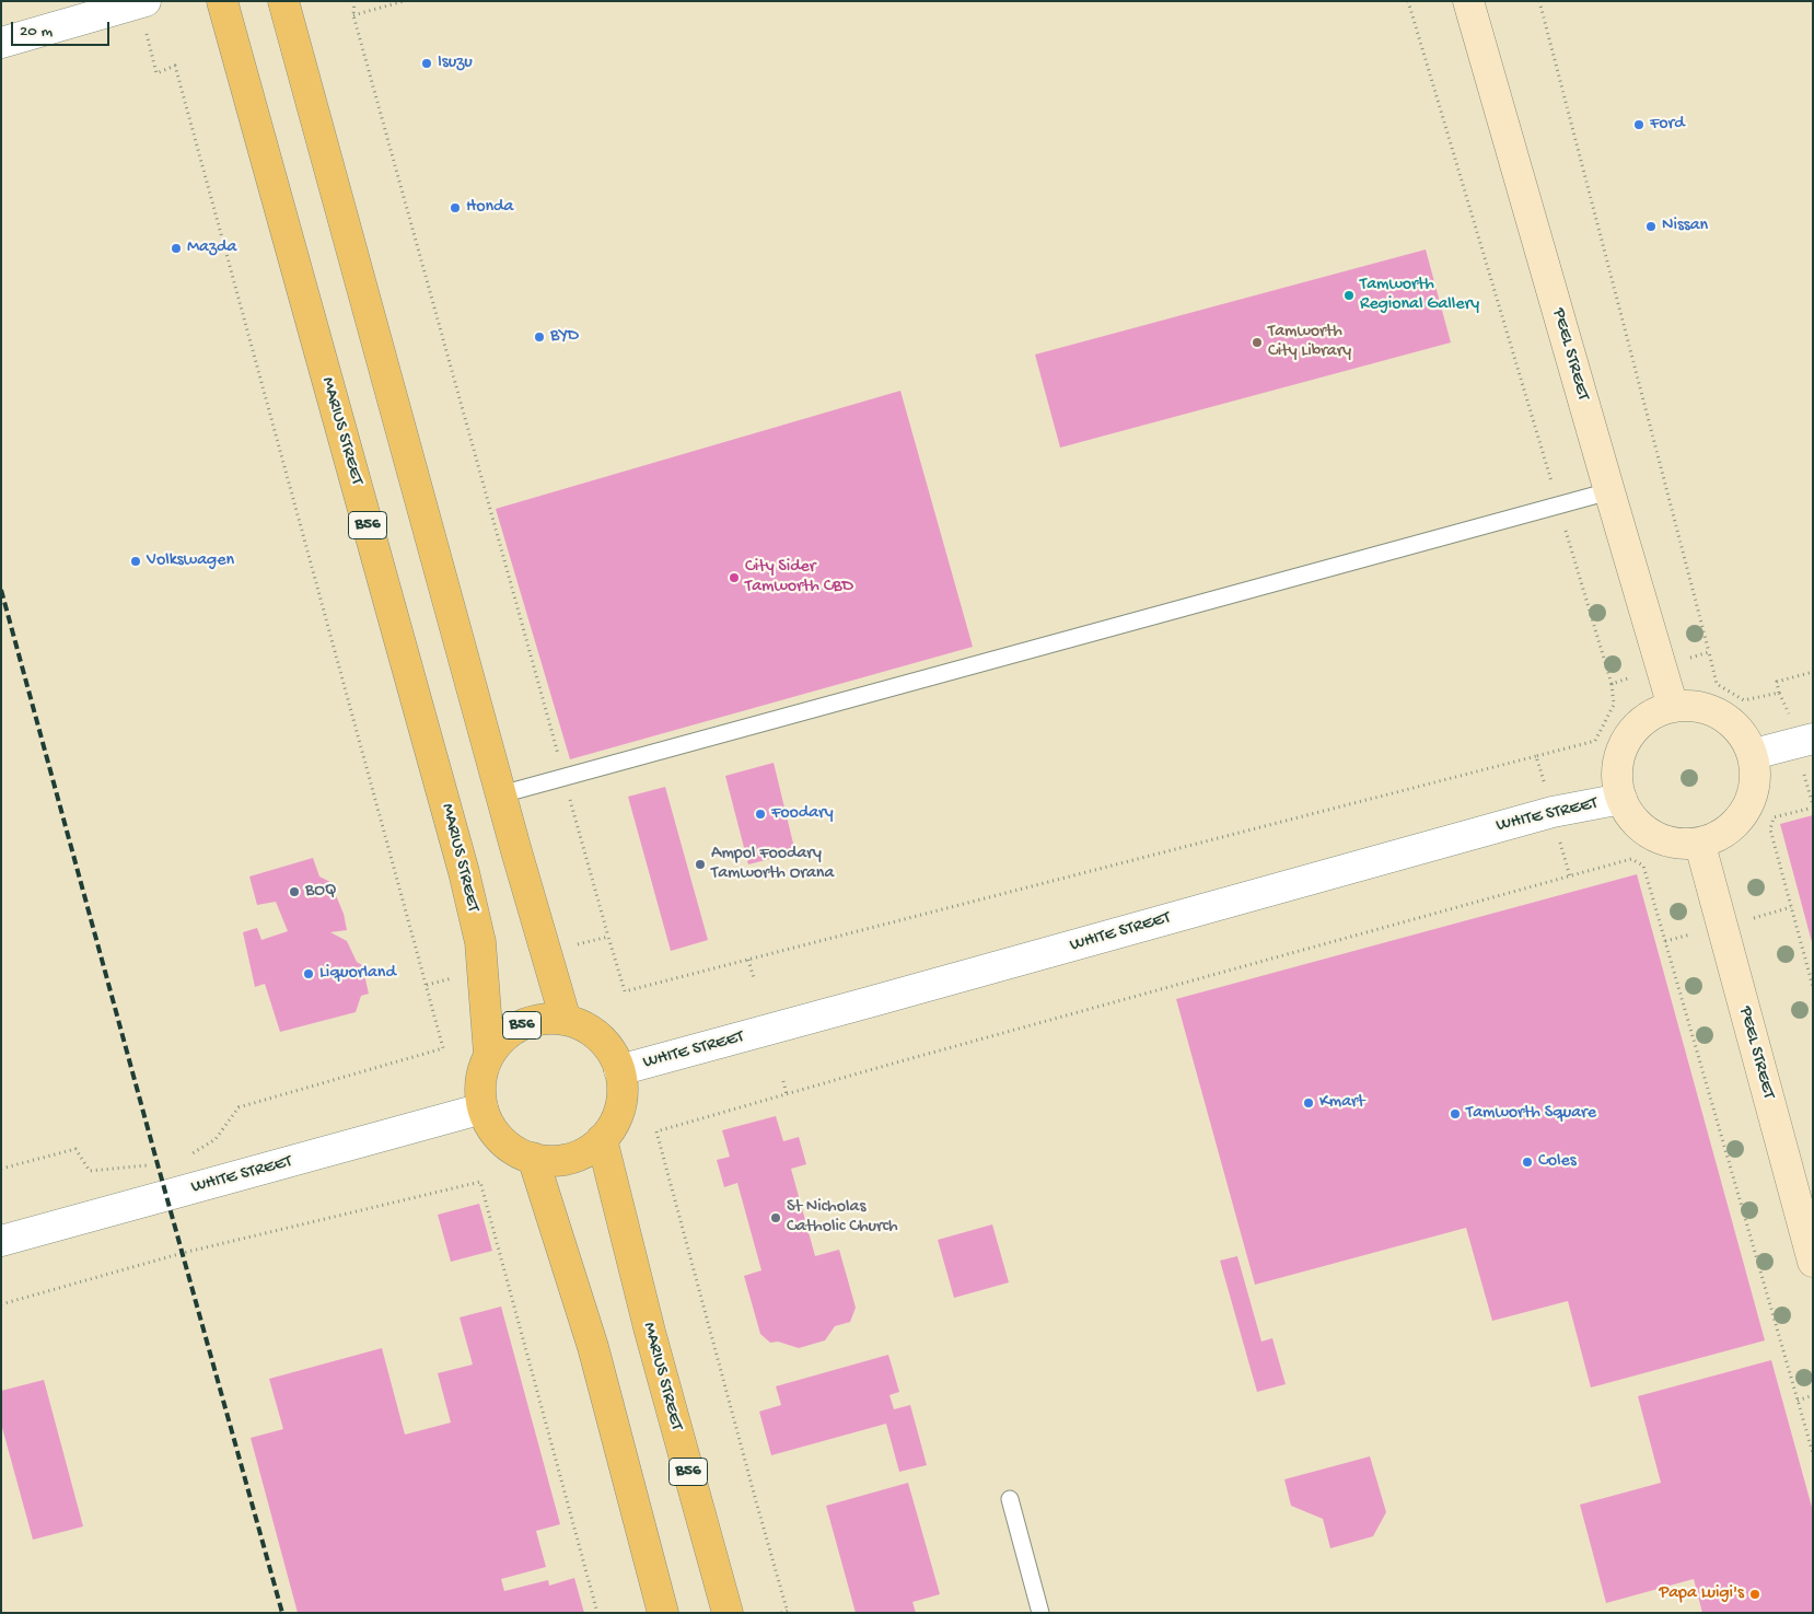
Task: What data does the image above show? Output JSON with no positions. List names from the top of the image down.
{
  "streets": {
    "main road": ["PEEL STREET", "MARIUS STREET", "B56"],
    "street": ["WHITE STREET"]
  },
  "crossings": [
    ["PEEL STREET", "WHITE STREET"],
    ["MARIUS STREET", "B56"],
    ["MARIUS STREET", "WHITE STREET"],
    ["B56", "WHITE STREET"]
  ],
  "places": [
    "Isuzu",
    "Ford",
    "Honda",
    "Nissan",
    "Mazda",
    "Tamworth Regional Gallery",
    "BYD",
    "Tamworth City Library",
    "Volkswagen",
    "City Sider Tamworth CBD",
    "Foodary",
    "Ampol Foodary Tamworth Orana",
    "BOQ",
    "Liquorland",
    "Kmart",
    "Tamworth Square",
    "Coles",
    "St Nicholas Catholic Church",
    "Papa Luigi's"
  ],
  "scale_bar": "20 m"
}
